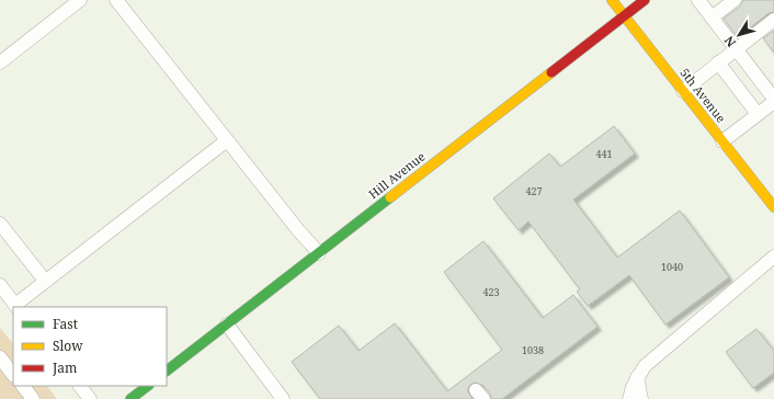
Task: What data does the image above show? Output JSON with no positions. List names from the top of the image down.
{
  "streets": {
    "main road": ["5th Avenue", "Hill Avenue"]
  },
  "crossings": [
    ["5th Avenue", "Hill Avenue"]
  ],
  "house_numbers": [
    "441",
    "427",
    "1040",
    "423",
    "1038"
  ],
  "legend": ["Fast", "Slow", "Jam"],
  "north": "bottom left"
}
